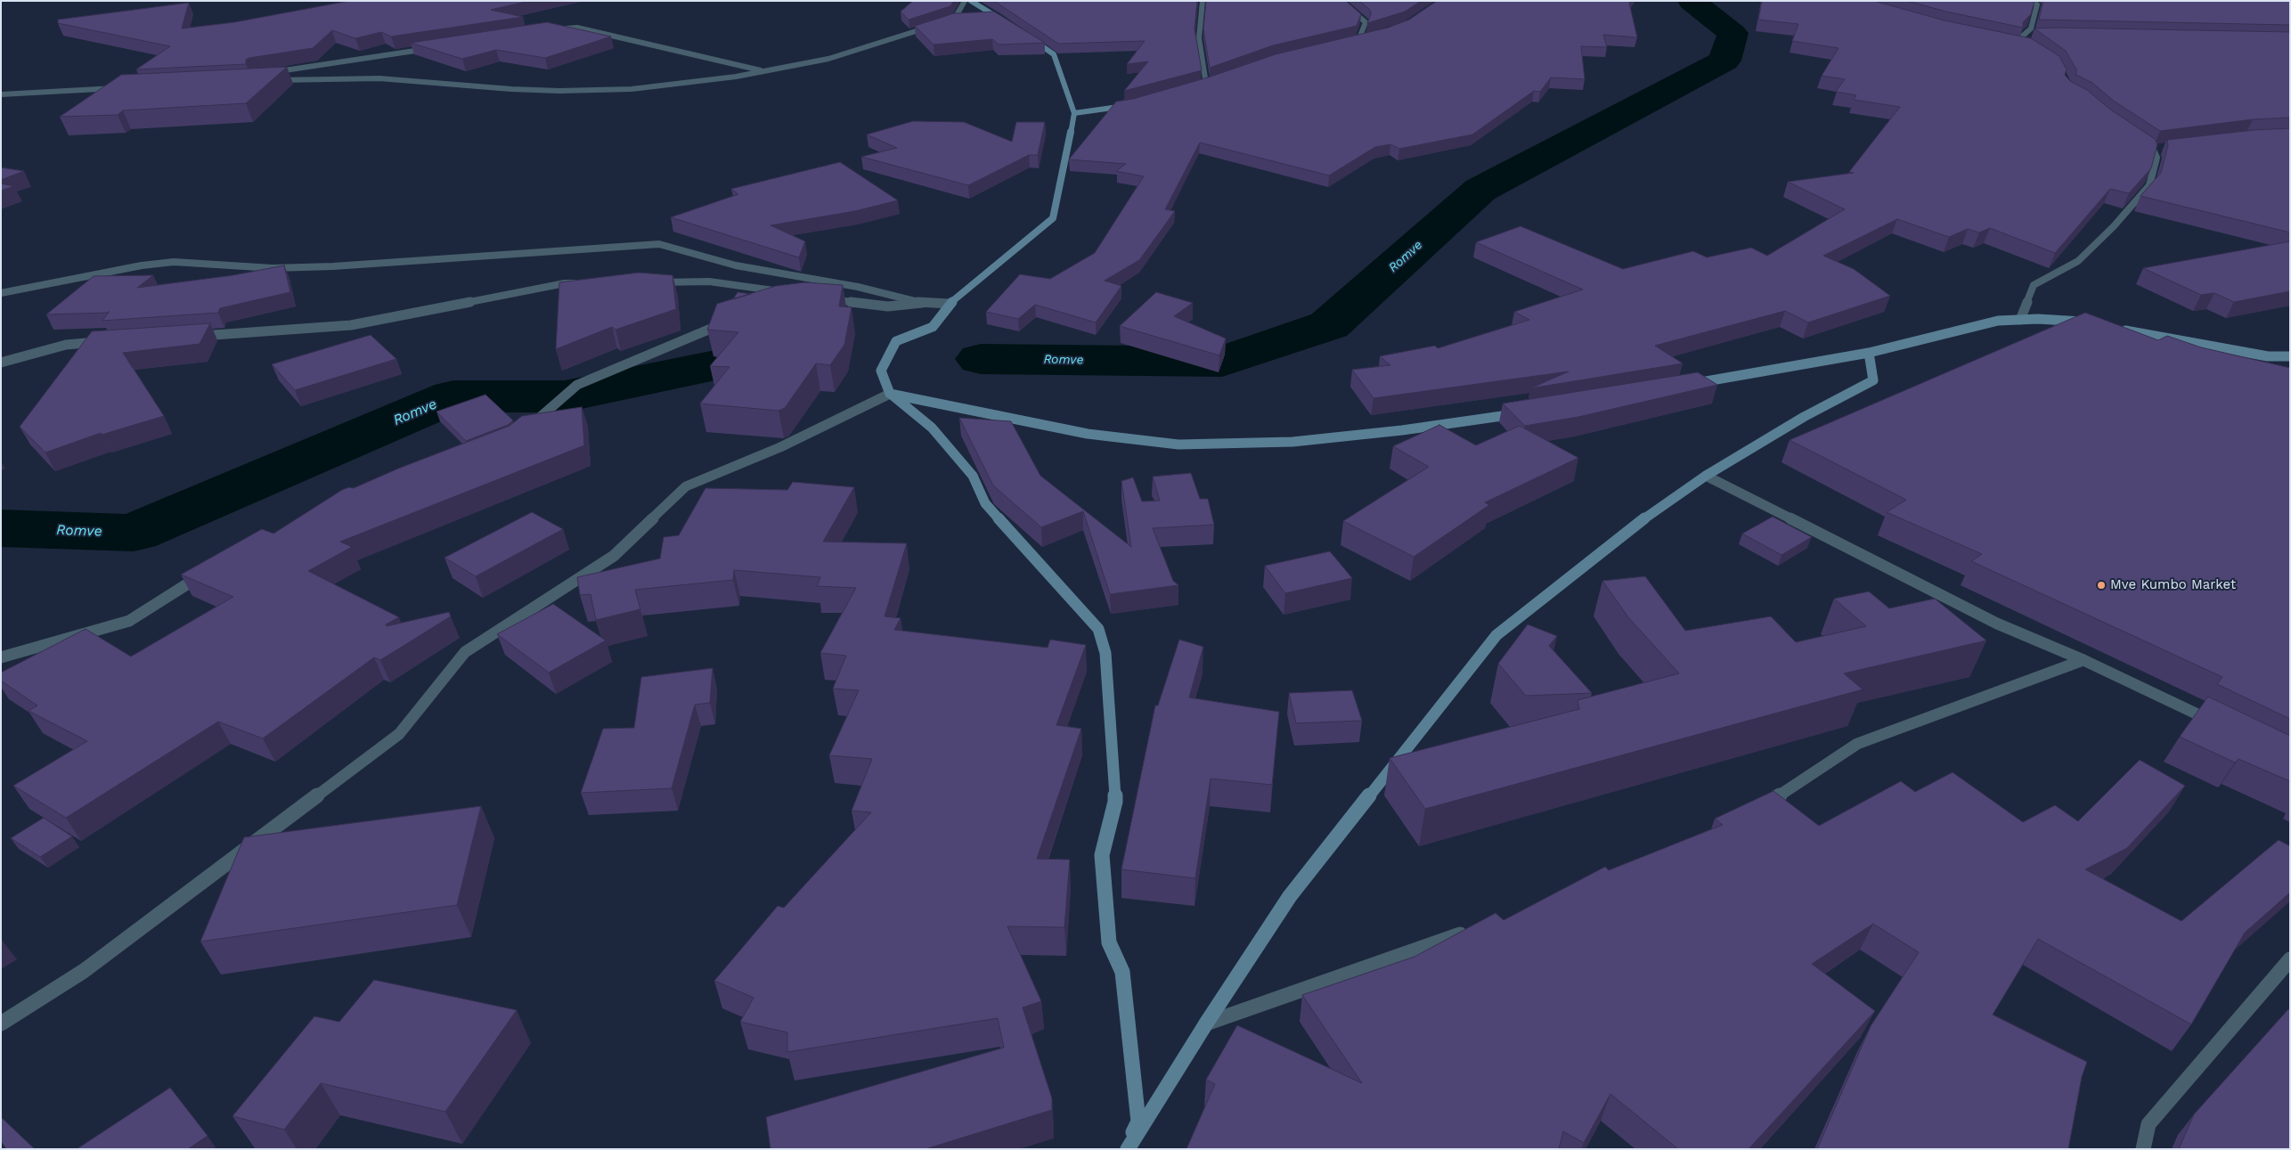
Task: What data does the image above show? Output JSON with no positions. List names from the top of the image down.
{
  "water": ["Romve"],
  "places": ["Mve Kumbo Market"]
}
